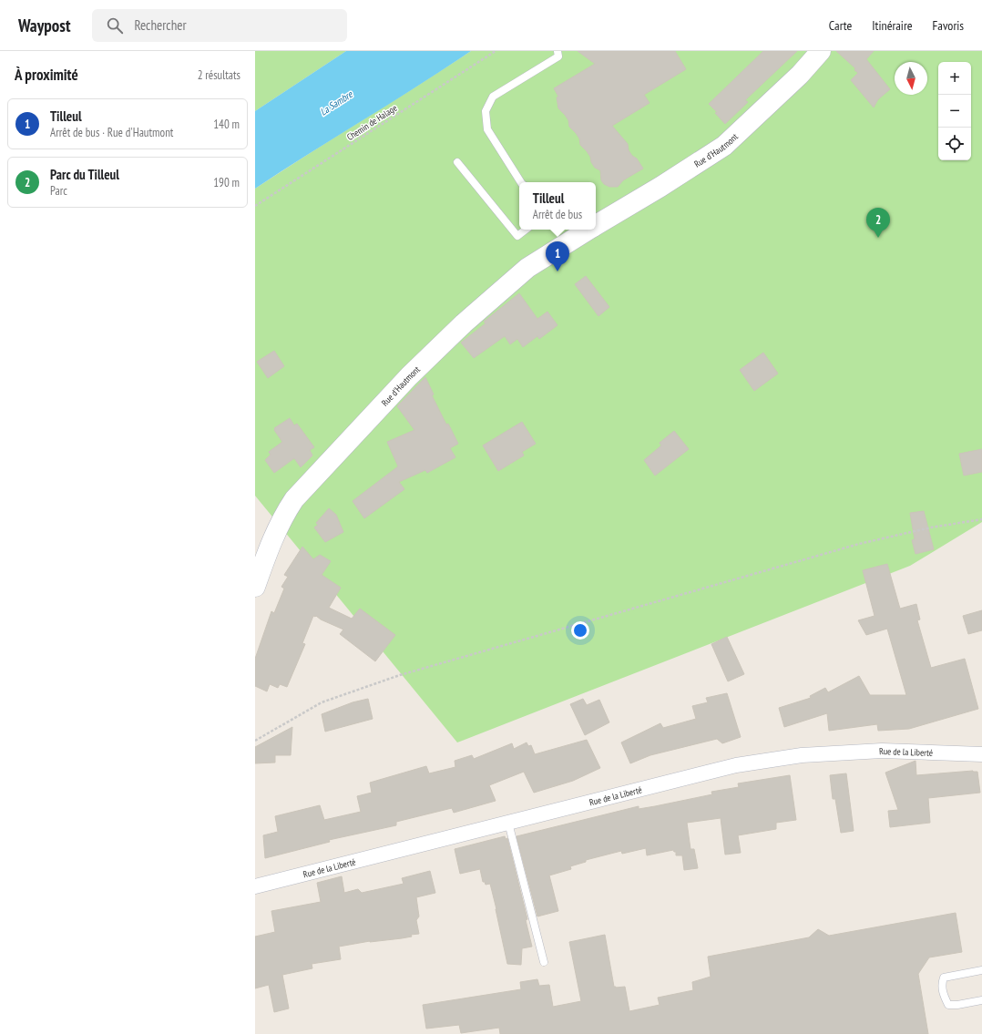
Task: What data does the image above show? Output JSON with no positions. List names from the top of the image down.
{
  "streets": {
    "street": ["Rue d'Hautmont", "Rue de la Liberté"],
    "path": ["Chemin de Halage"]
  },
  "water": ["La Sambre"],
  "north": "bottom",
  "page": {
    "header": "Waypost",
    "search": "Rechercher",
    "nav": ["Carte", "Itinéraire", "Favoris"],
    "heading": ["À proximité", "2 résultats"],
    "map_buttons": ["+", "−"],
    "list": [
      {
        "mark": "1",
        "name": "Tilleul",
        "note": "Arrêt de bus · Rue d'Hautmont",
        "value": "140 m"
      },
      {
        "mark": "2",
        "name": "Parc du Tilleul",
        "note": "Parc",
        "value": "190 m"
      }
    ],
    "popup": ["Tilleul", "Arrêt de bus"],
    "pins": ["2", "1"]
  }
}
